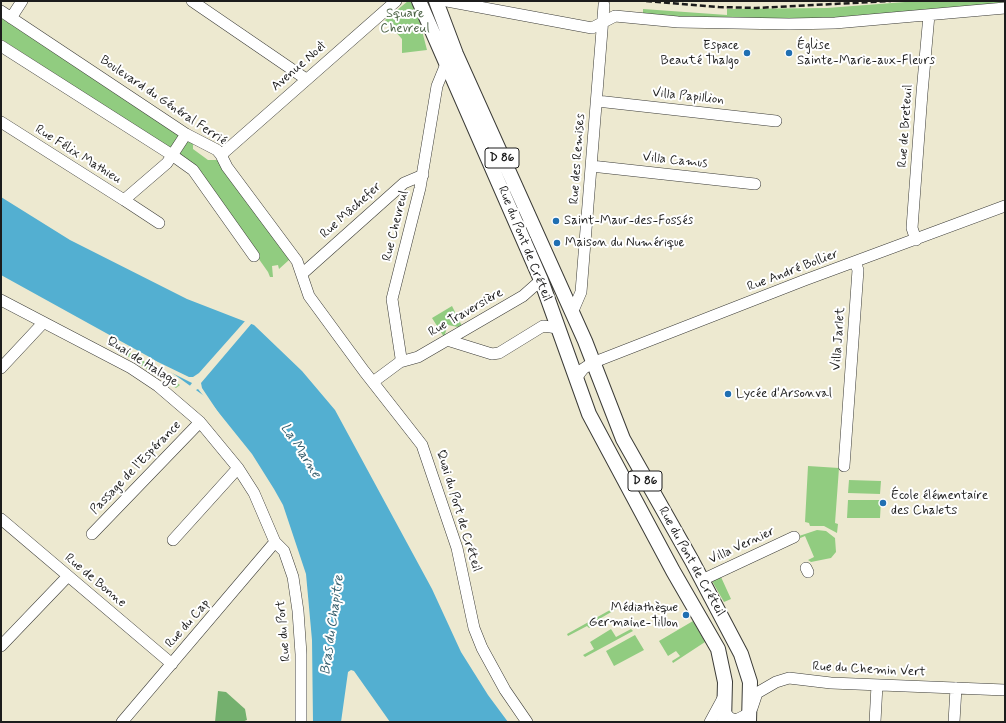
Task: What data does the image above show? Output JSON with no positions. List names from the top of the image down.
{
  "streets": {
    "main road": ["D 86", "Rue du Pont de Créteil"],
    "street": [
      "Avenue Noël",
      "Villa Papillion",
      "Boulevard du Général Ferrié",
      "Rue de Breteuil",
      "Rue Félix Mathieu",
      "Rue des Remises",
      "Villa Camus",
      "Rue Mâchefer",
      "Rue Chevreul",
      "Rue André Bollier",
      "Rue Traversière",
      "Villa Jarlet",
      "Quai de Halage",
      "Passage de l'Espérance",
      "Quai du Port de Créteil",
      "Villa Vernier",
      "Rue de Bonne",
      "Rue du Cap",
      "Rue du Port",
      "Rue du Chemin Vert"
    ]
  },
  "crossings": [
    ["Avenue Noël", "Boulevard du Général Ferrié"],
    ["Villa Papillion", "Rue des Remises"],
    ["Boulevard du Général Ferrié", "Rue Félix Mathieu"],
    ["Boulevard du Général Ferrié", "Rue Mâchefer"],
    ["Boulevard du Général Ferrié", "Quai du Port de Créteil"],
    ["Rue de Breteuil", "Rue André Bollier"],
    ["Rue des Remises", "Villa Camus"],
    ["Rue des Remises", "Rue du Pont de Créteil"],
    ["Rue Mâchefer", "Rue Chevreul"],
    ["Rue Chevreul", "Rue du Pont de Créteil"],
    ["Rue Chevreul", "Rue Traversière"],
    ["Rue du Pont de Créteil", "Rue André Bollier"],
    ["Rue du Pont de Créteil", "Rue Traversière"],
    ["Rue du Pont de Créteil", "Villa Vernier"],
    ["Rue du Pont de Créteil", "Rue du Chemin Vert"],
    ["Rue André Bollier", "Villa Jarlet"],
    ["Quai de Halage", "Passage de l'Espérance"],
    ["Quai de Halage", "Rue du Cap"],
    ["Quai de Halage", "Rue du Port"],
    ["Rue de Bonne", "Rue du Cap"],
    ["Rue du Cap", "Rue du Port"]
  ],
  "water": ["La Marne", "Bras du Chapitre"],
  "parks": ["Square Chevreul"],
  "places": [
    "Espace Beauté Thalgo",
    "Église Sainte-Marie-aux-Fleurs",
    "Saint-Maur-des-Fossés",
    "Maison du Numérique",
    "Lycée d'Arsonval",
    "École élémentaire des Chalets",
    "Médiathèque Germaine-Tillon"
  ]
}
